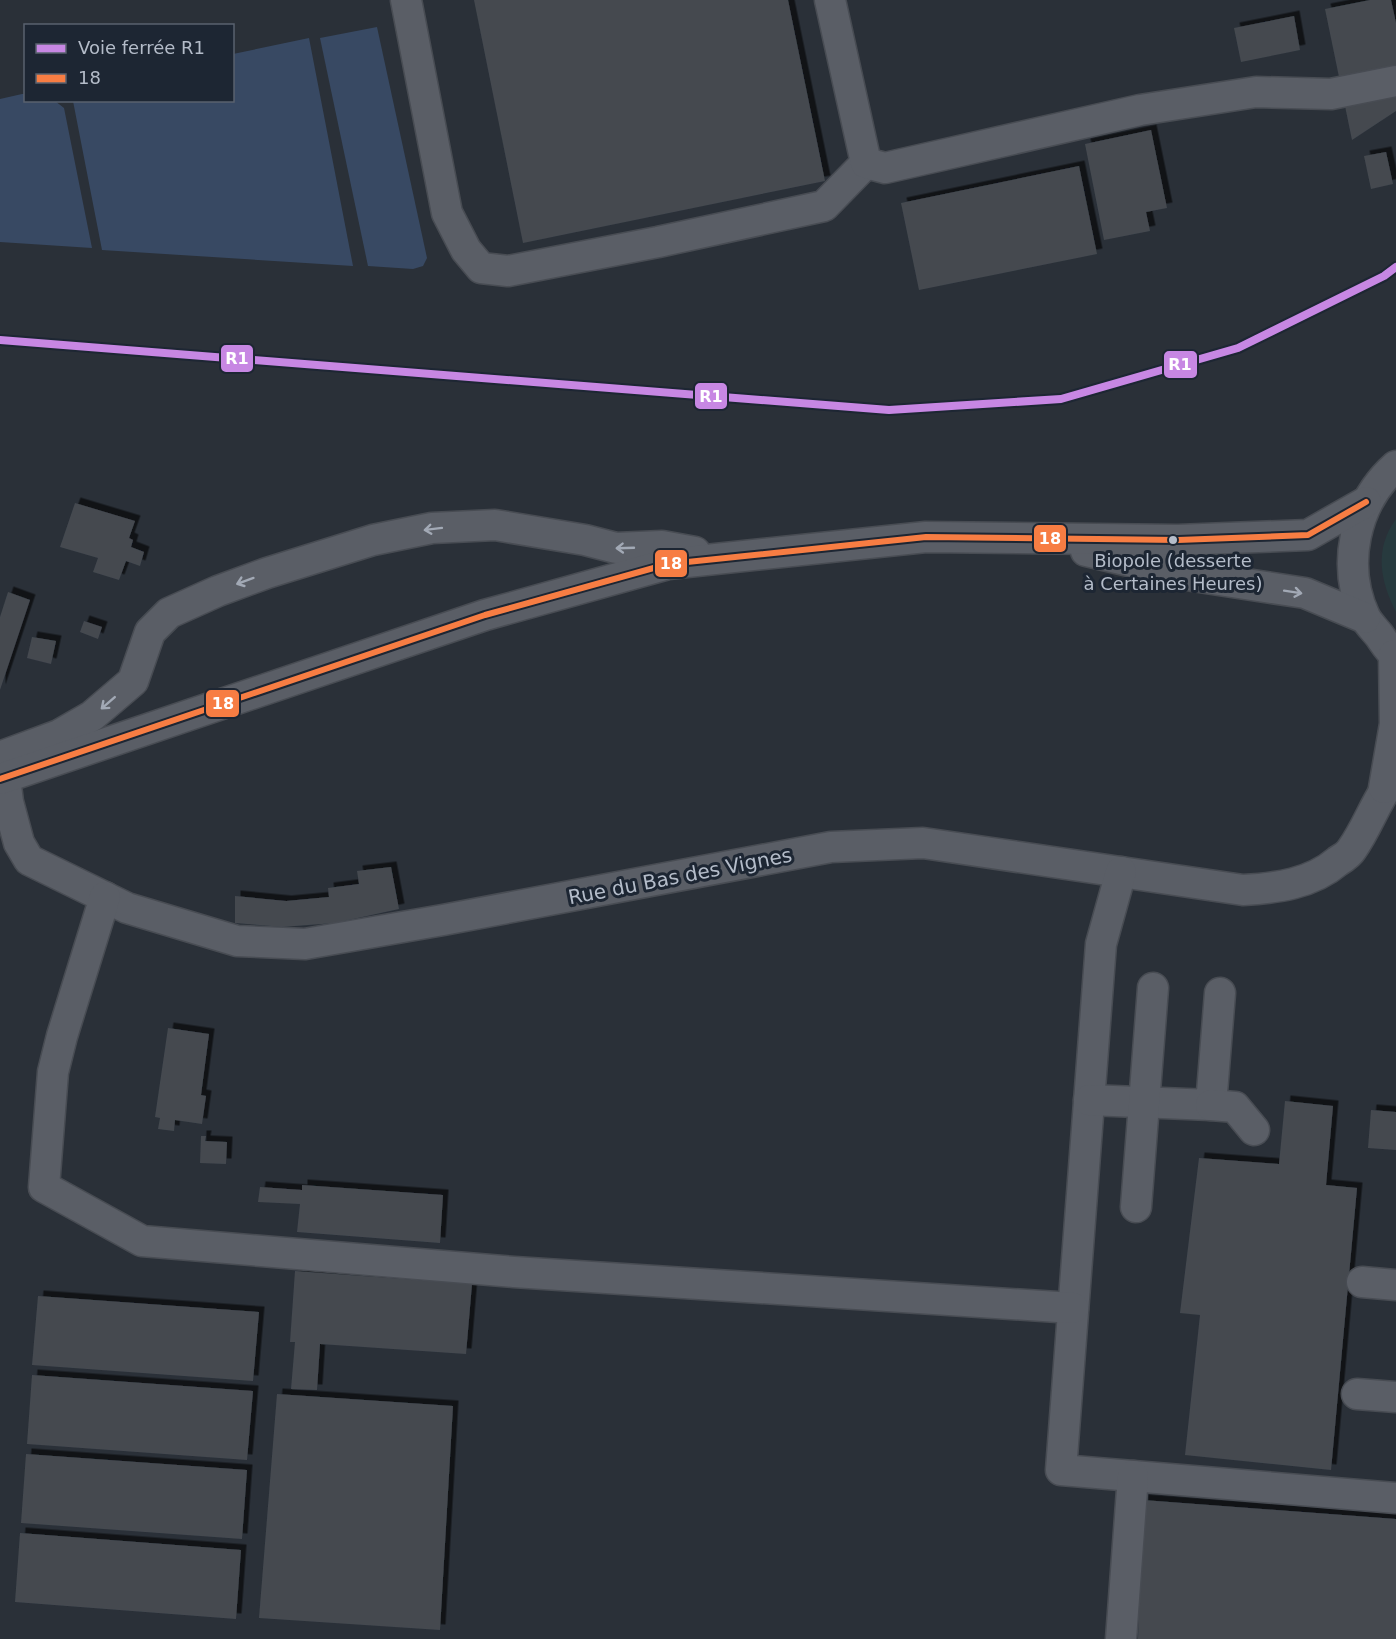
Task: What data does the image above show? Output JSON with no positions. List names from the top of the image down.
{
  "streets": {
    "street": ["Rue du Bas des Vignes"]
  },
  "places": ["Biopole (desserte à Certaines Heures)"],
  "lines": ["rail line R1", "transit line 18"],
  "legend": ["Voie ferrée R1", "18"]
}
